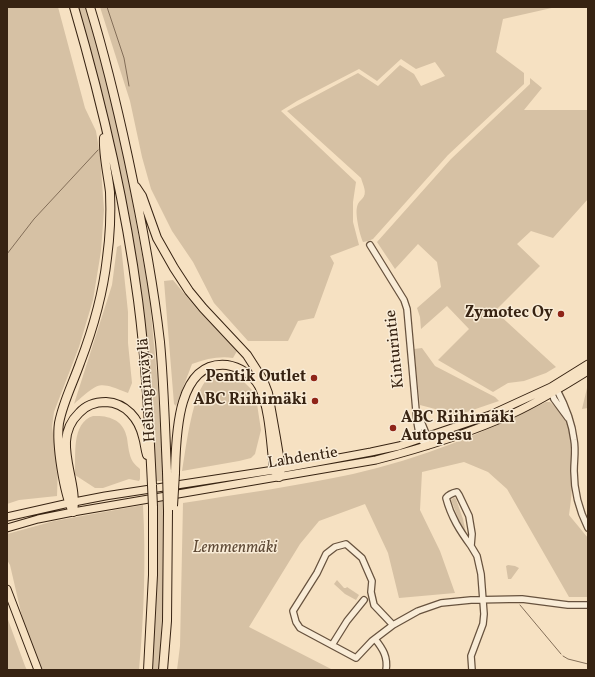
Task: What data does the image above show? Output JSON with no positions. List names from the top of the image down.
{
  "streets": {
    "highway": ["Helsinginväylä"],
    "main road": ["Lahdentie"],
    "street": ["Kinturintie"]
  },
  "crossings": [
    ["Kinturintie", "Lahdentie"]
  ],
  "parks": ["Lemmenmäki"],
  "places": [
    "Zymotec Oy",
    "Pentik Outlet",
    "ABC Riihimäki",
    "ABC Riihimäki Autopesu"
  ]
}
